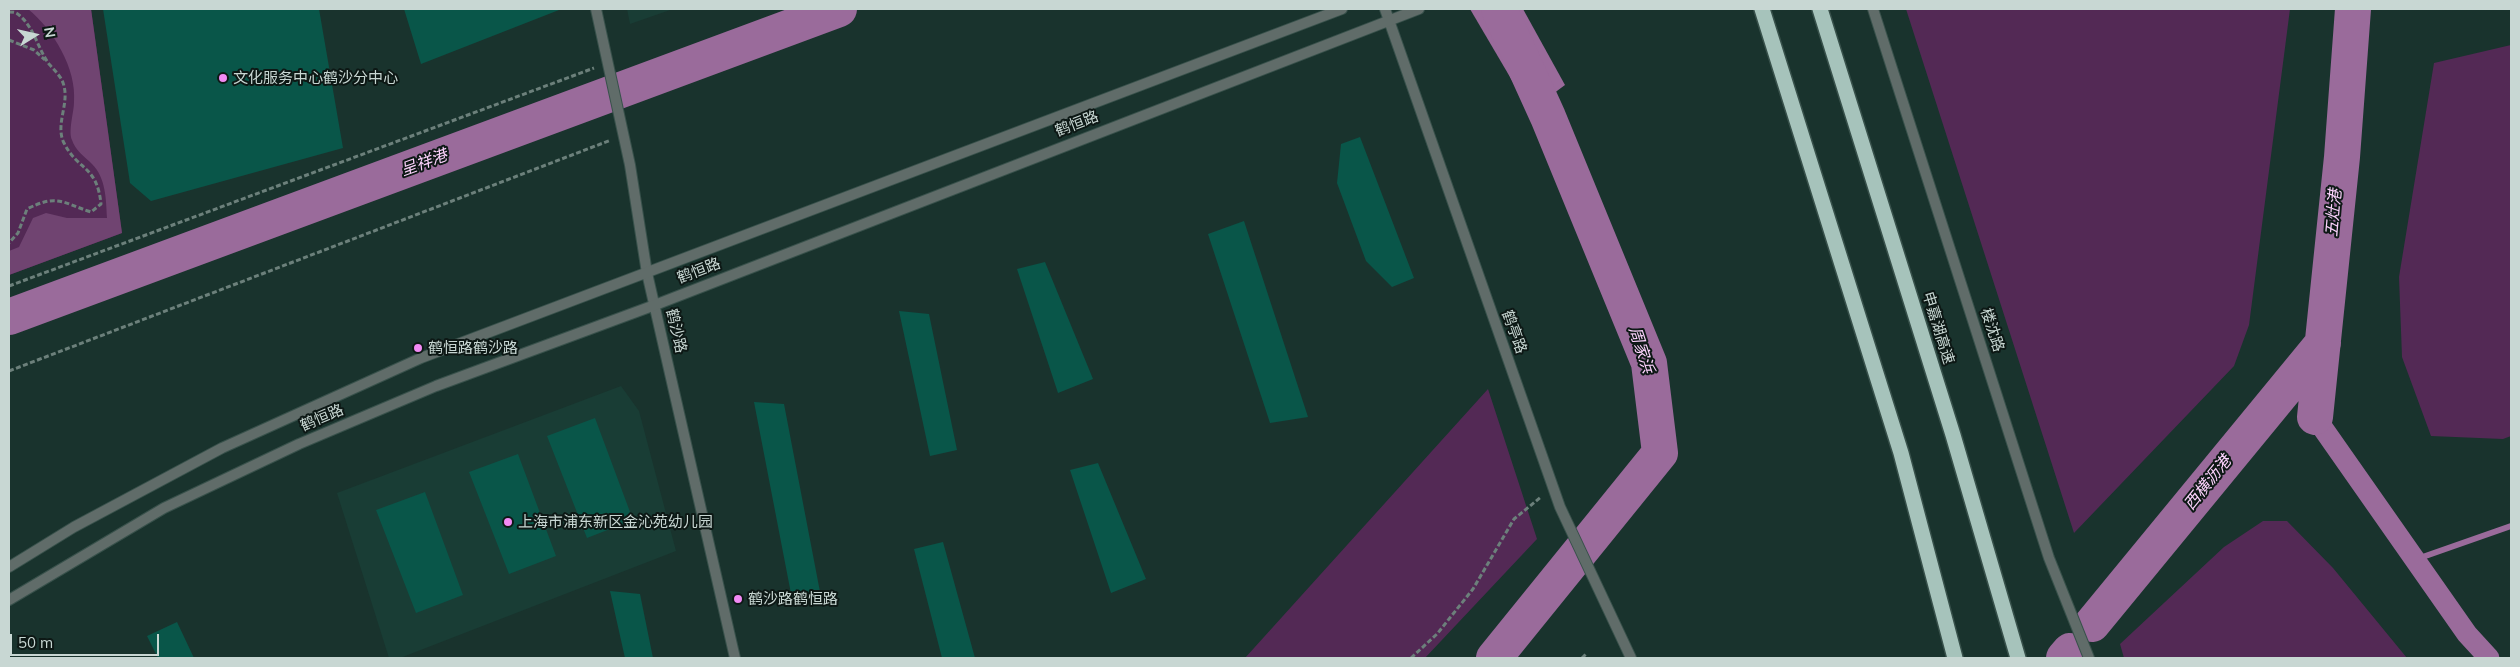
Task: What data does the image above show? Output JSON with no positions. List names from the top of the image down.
{
  "streets": {
    "highway": ["申嘉湖高速"],
    "street": [
      "鹤恒路",
      "楼沈路",
      "鹤沙路",
      "鹤亭路"
    ]
  },
  "crossings": [
    ["鹤恒路", "鹤沙路"],
    ["鹤恒路", "鹤亭路"]
  ],
  "water": [
    "呈祥港",
    "五灶港",
    "周家浜",
    "西横沥港"
  ],
  "places": [
    "文化服务中心鹤沙分中心",
    "鹤恒路鹤沙路",
    "上海市浦东新区金沁苑幼儿园",
    "鹤沙路鹤恒路"
  ],
  "scale_bar": "50 m",
  "north": "right"
}
